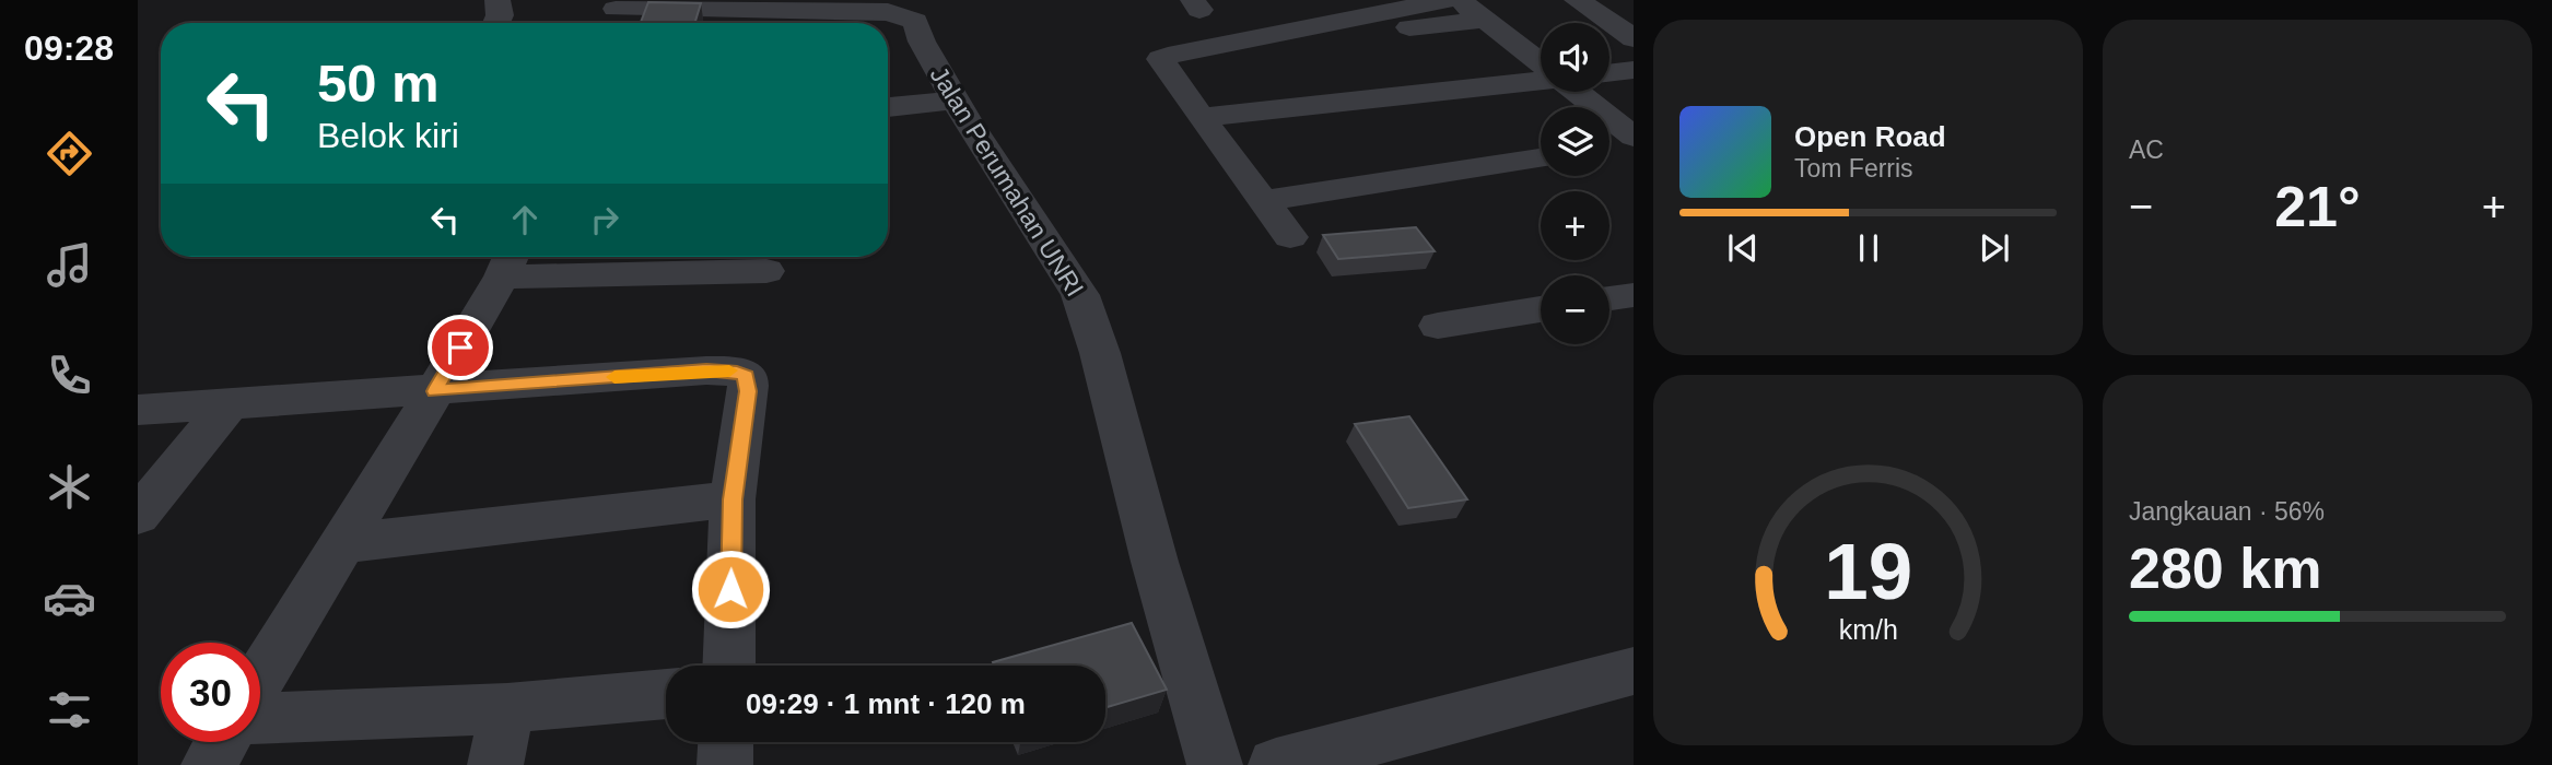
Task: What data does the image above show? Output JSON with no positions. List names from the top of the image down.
{
  "streets": {
    "street": ["Jalan Perumahan UNRI"]
  },
  "page": {
    "tabs": "09:28",
    "tile": [
      "AC",
      ["Jangkauan · 56%", "280 km"]
    ],
    "map_buttons": ["+", "−"],
    "turn": ["50 m", "Belok kiri"],
    "song": ["Open Road", "Tom Ferris"],
    "heat": ["−", "21°", "+"],
    "limit": "30",
    "trip": "09:29 · 1 mnt · 120 m",
    "gauge": ["19", "km/h"]
  }
}
